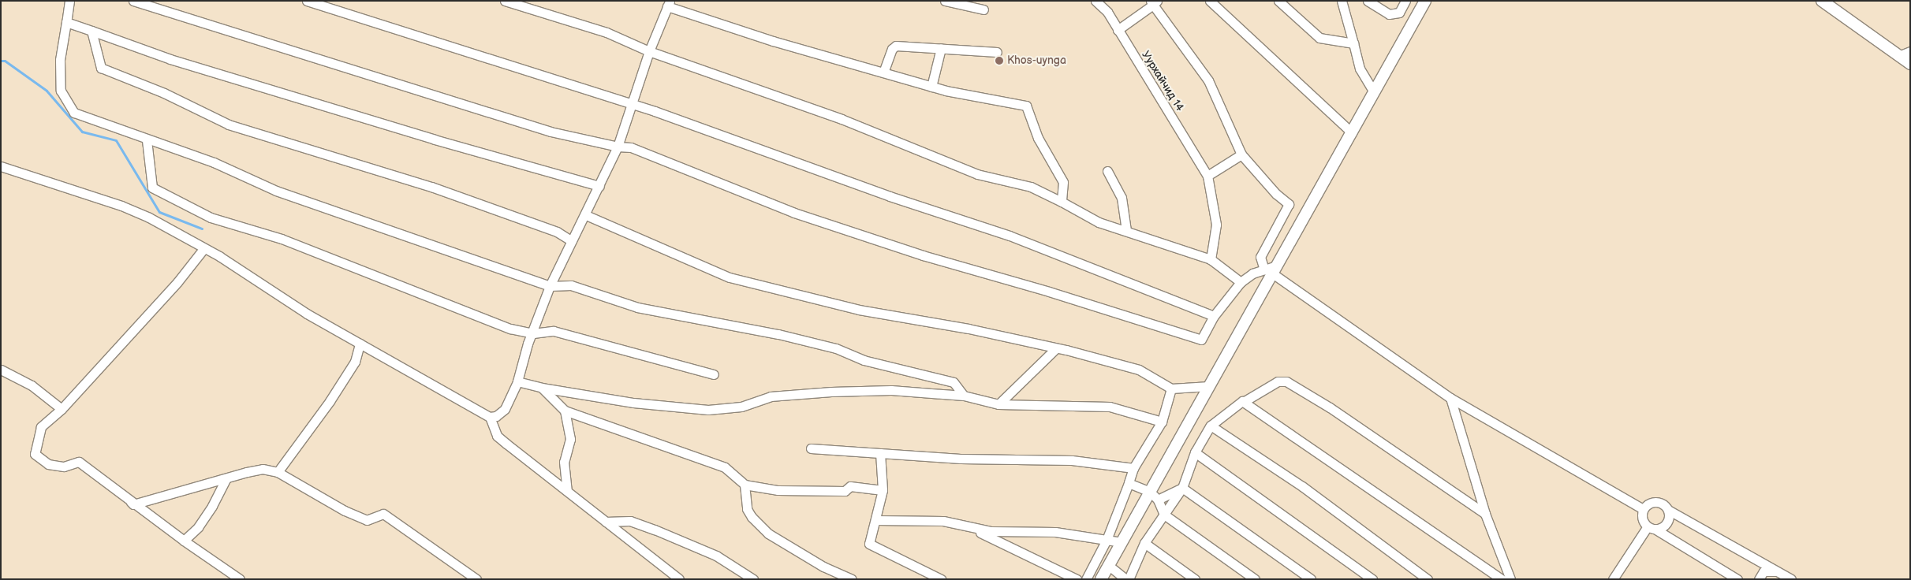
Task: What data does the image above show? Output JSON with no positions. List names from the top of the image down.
{
  "streets": {
    "street": ["Уурхайчид 14"]
  },
  "places": ["Khos-uynga"]
}
